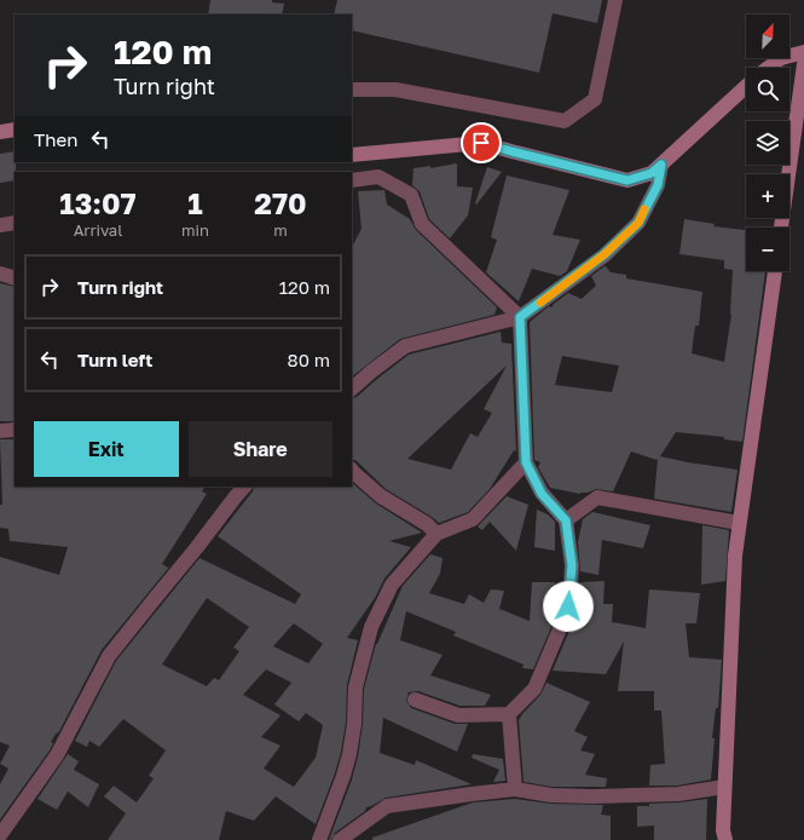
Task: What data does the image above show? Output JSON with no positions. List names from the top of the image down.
{
  "north": "top right",
  "page": {
    "map_buttons": ["+", "−"],
    "turn": ["120 m", "Turn right"],
    "then": "Then",
    "eta": [
      "13:07",
      "Arrival",
      "1",
      "min",
      "270",
      "m"
    ],
    "list": [
      {
        "name": "Turn right",
        "value": "120 m"
      },
      {
        "name": "Turn left",
        "value": "80 m"
      }
    ],
    "buttons": ["Exit", "Share"]
  }
}
